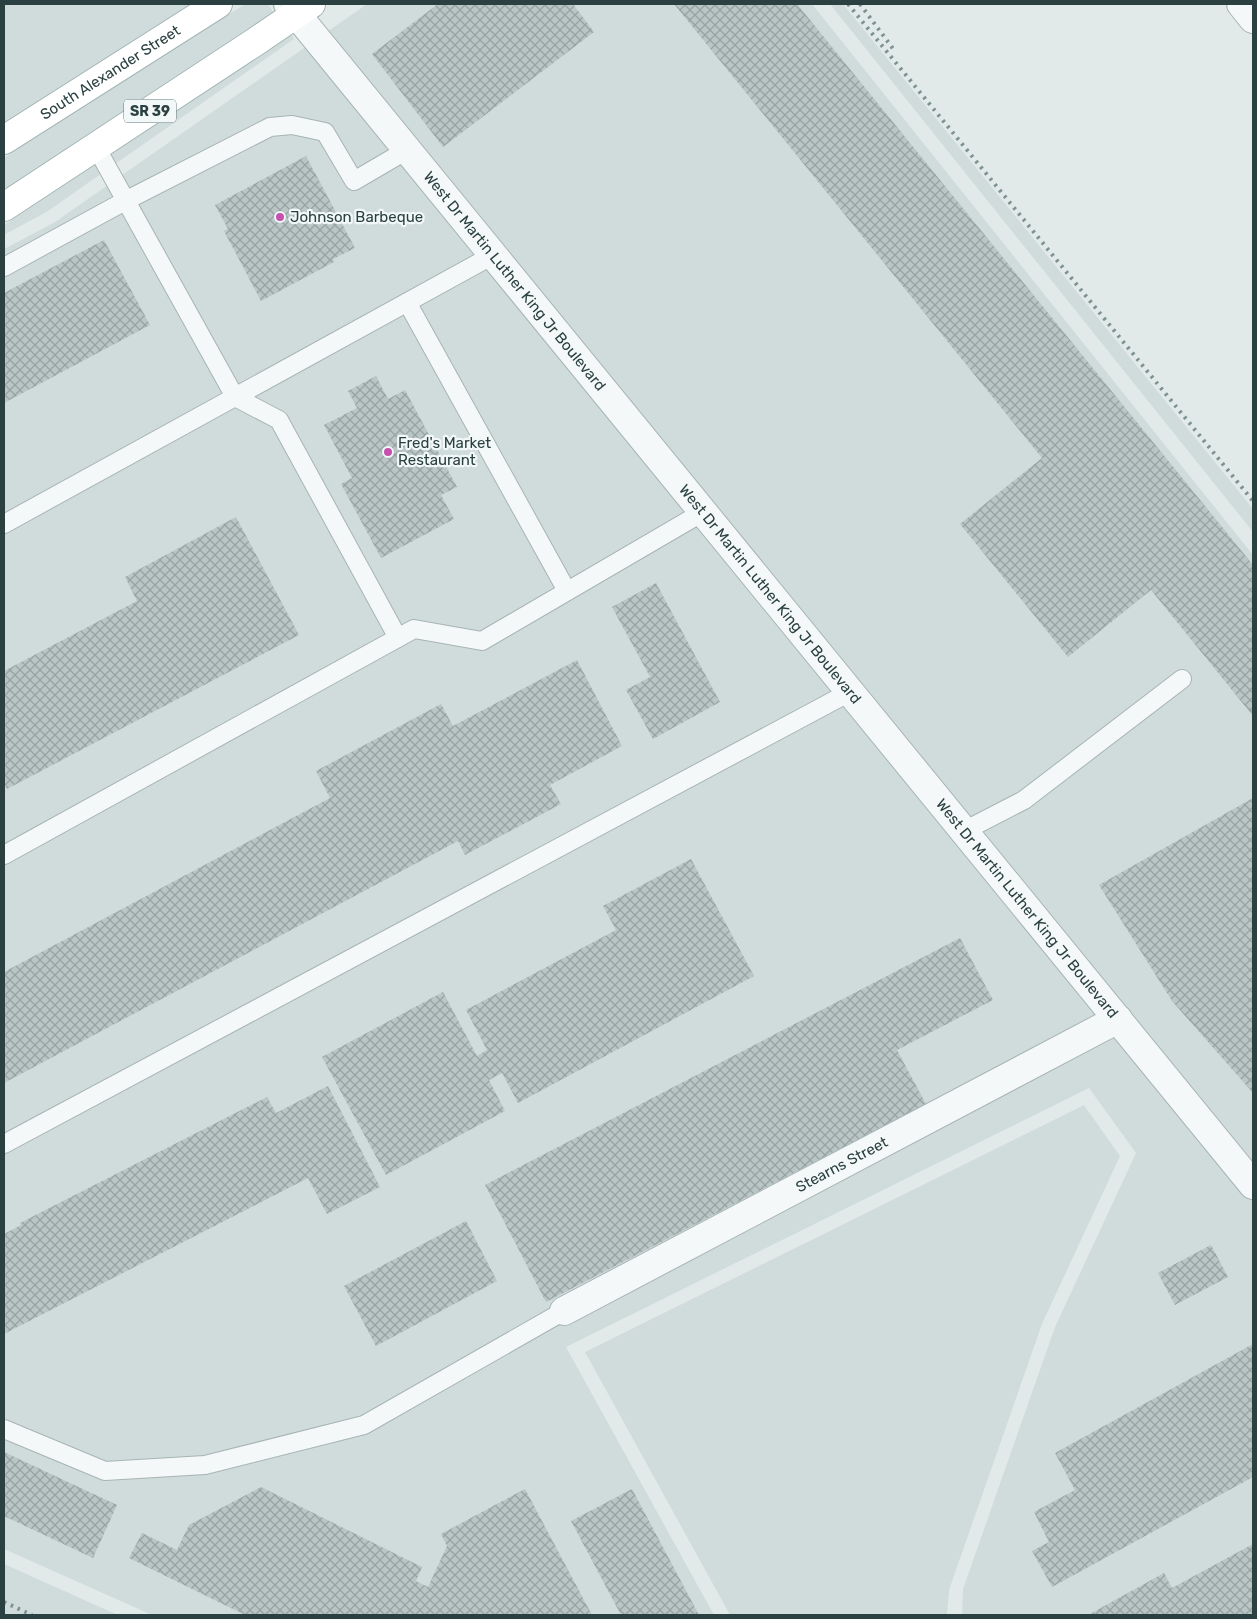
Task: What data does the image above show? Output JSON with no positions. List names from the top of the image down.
{
  "streets": {
    "main road": ["South Alexander Street", "SR 39"],
    "street": ["West Dr Martin Luther King Jr Boulevard", "Stearns Street"]
  },
  "crossings": [
    ["SR 39", "West Dr Martin Luther King Jr Boulevard"],
    ["West Dr Martin Luther King Jr Boulevard", "Stearns Street"]
  ],
  "places": ["Johnson Barbeque", "Fred's Market Restaurant"]
}
